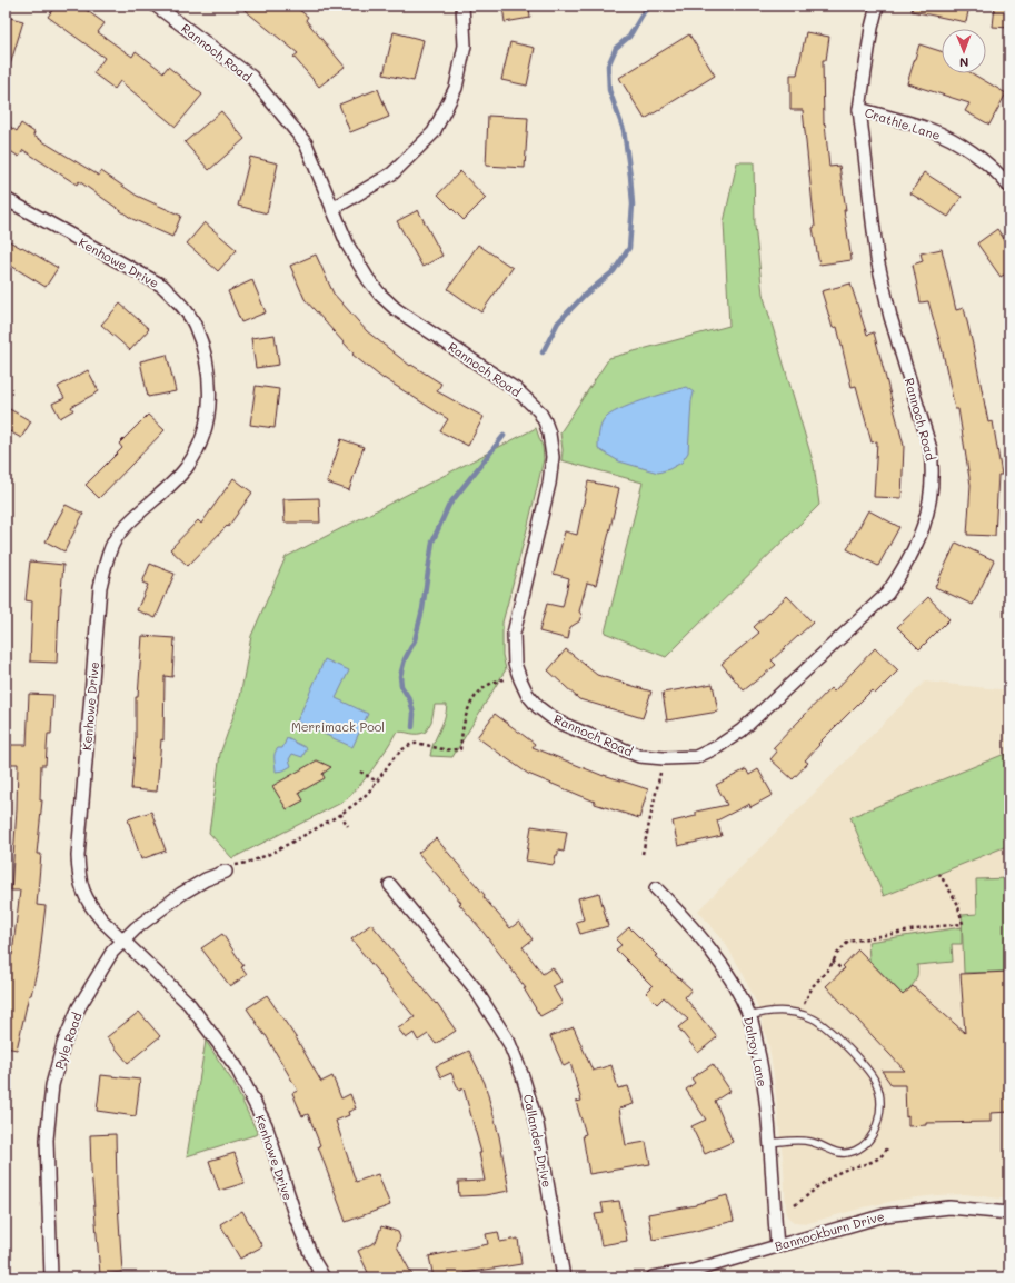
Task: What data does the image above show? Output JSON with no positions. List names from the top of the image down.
{
  "streets": {
    "street": [
      "Rannoch Road",
      "Crathie Lane",
      "Kenhowe Drive",
      "Pyle Road",
      "Dalroy Lane",
      "Callander Drive",
      "Bannockburn Drive"
    ]
  },
  "crossings": [
    ["Rannoch Road", "Crathie Lane"],
    ["Kenhowe Drive", "Pyle Road"],
    ["Dalroy Lane", "Bannockburn Drive"]
  ],
  "parks": ["Merrimack Pool"],
  "north": "bottom"
}
